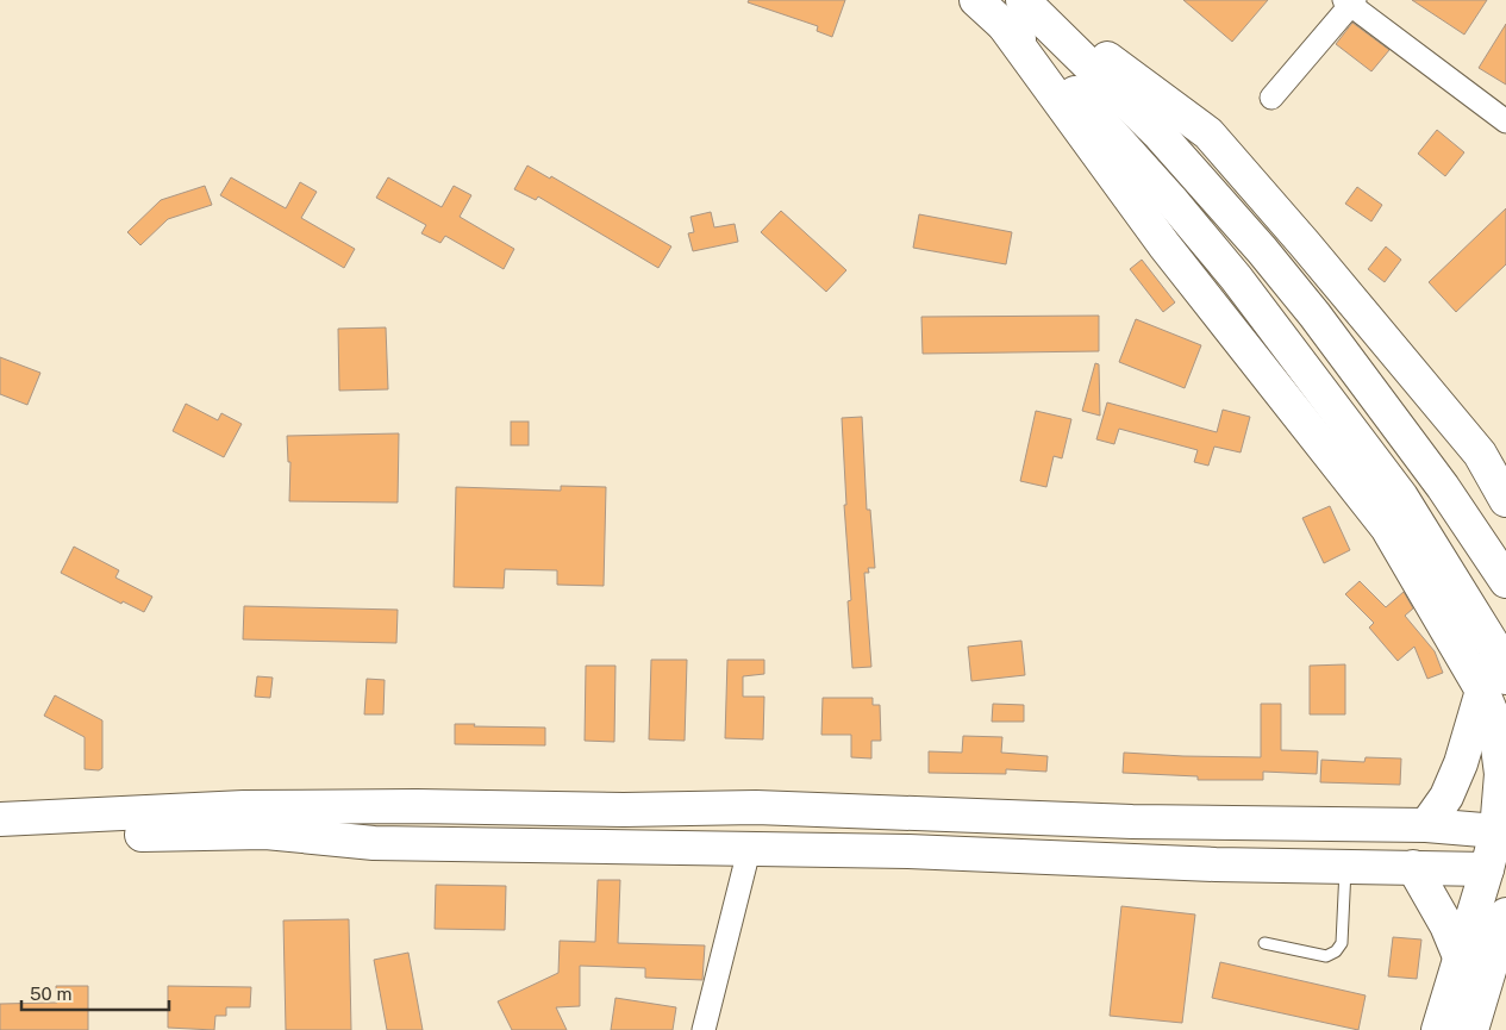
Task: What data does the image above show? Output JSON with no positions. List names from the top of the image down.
{
  "scale_bar": "50 m"
}
